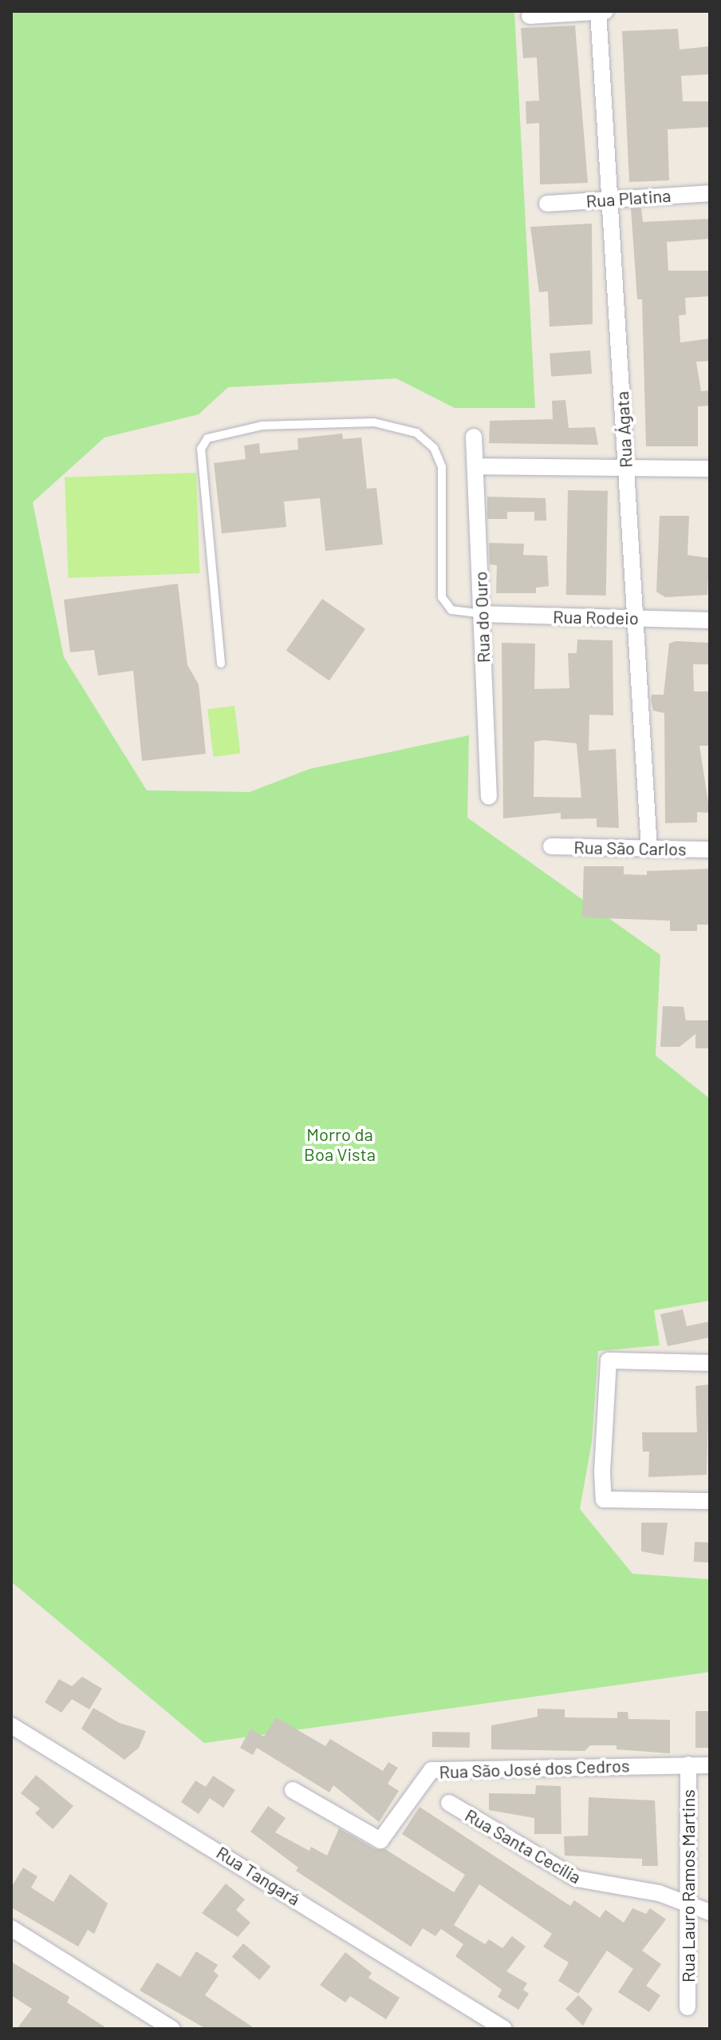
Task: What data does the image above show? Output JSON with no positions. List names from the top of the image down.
{
  "streets": {
    "street": [
      "Rua Platina",
      "Rua Ágata",
      "Rua do Ouro",
      "Rua Rodeio",
      "Rua São Carlos",
      "Rua São José dos Cedros",
      "Rua Santa Cecília",
      "Rua Tangará",
      "Rua Lauro Ramos Martins"
    ]
  },
  "crossings": [
    ["Rua Platina", "Rua Ágata"],
    ["Rua Ágata", "Rua Rodeio"],
    ["Rua Ágata", "Rua São Carlos"],
    ["Rua do Ouro", "Rua Rodeio"],
    ["Rua São José dos Cedros", "Rua Lauro Ramos Martins"],
    ["Rua Santa Cecília", "Rua Lauro Ramos Martins"]
  ],
  "parks": ["Morro da Boa Vista"]
}
